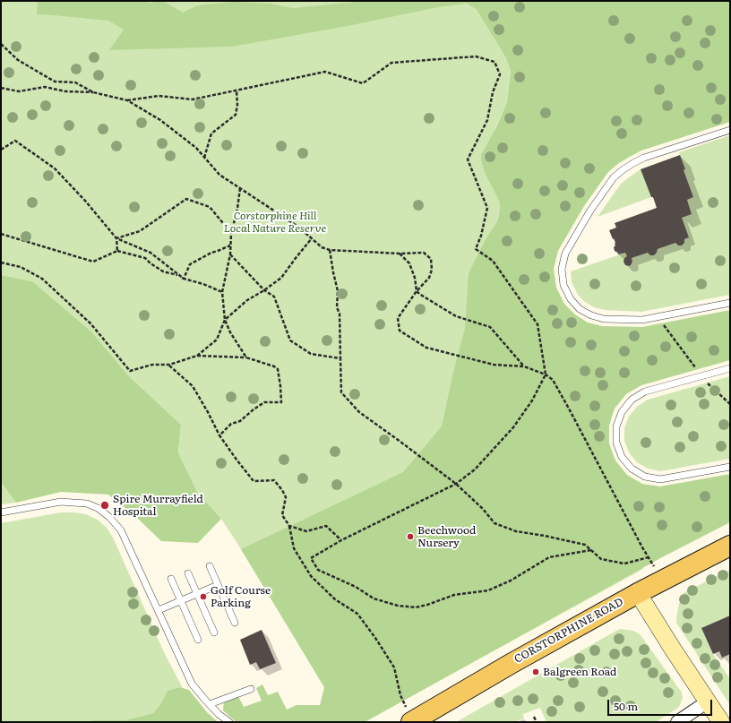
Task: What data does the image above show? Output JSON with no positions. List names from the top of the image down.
{
  "streets": {
    "main road": ["CORSTORPHINE ROAD"]
  },
  "parks": ["Corstorphine Hill Local Nature Reserve"],
  "places": [
    "Spire Murrayfield Hospital",
    "Beechwood Nursery",
    "Golf Course Parking",
    "Balgreen Road"
  ],
  "scale_bar": "50 m"
}
